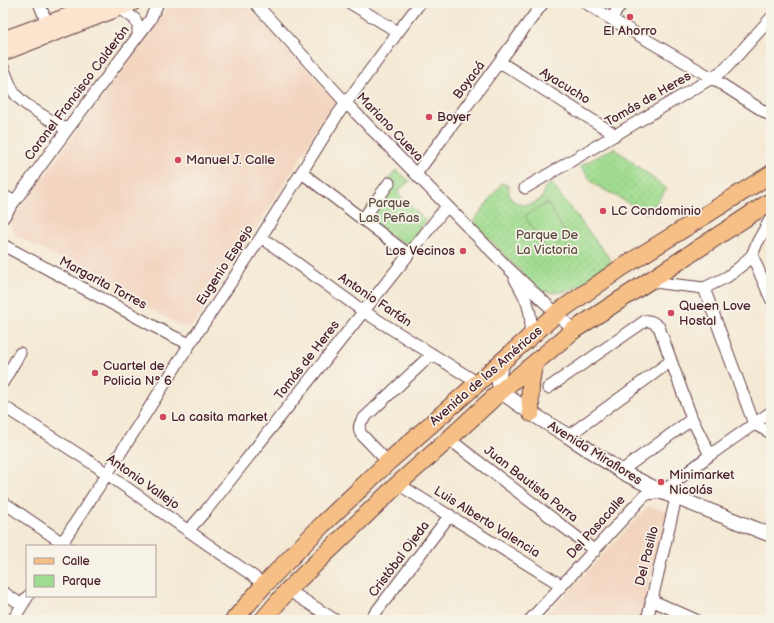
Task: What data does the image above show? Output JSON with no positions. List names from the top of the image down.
{
  "streets": {
    "main road": ["Avenida de las Américas"],
    "street": [
      "Boyacá",
      "Ayacucho",
      "Coronel Francisco Calderón",
      "Tomás de Heres",
      "Mariano Cueva",
      "Eugenio Espejo",
      "Margarita Torres",
      "Antonio Farfán",
      "Avenida Miraflores",
      "Antonio Vallejo",
      "Juan Bautista Parra",
      "Luis Alberto Valencia",
      "Del Pasacalle",
      "Del Pasillo",
      "Cristóbal Ojeda"
    ]
  },
  "crossings": [
    ["Boyacá", "Ayacucho"],
    ["Boyacá", "Mariano Cueva"],
    ["Ayacucho", "Tomás de Heres"],
    ["Tomás de Heres", "Mariano Cueva"],
    ["Tomás de Heres", "Antonio Farfán"],
    ["Tomás de Heres", "Antonio Vallejo"],
    ["Mariano Cueva", "Eugenio Espejo"],
    ["Mariano Cueva", "Avenida de las Américas"],
    ["Eugenio Espejo", "Margarita Torres"],
    ["Eugenio Espejo", "Antonio Farfán"],
    ["Eugenio Espejo", "Antonio Vallejo"],
    ["Antonio Farfán", "Avenida de las Américas"],
    ["Avenida de las Américas", "Avenida Miraflores"],
    ["Avenida de las Américas", "Antonio Vallejo"],
    ["Avenida de las Américas", "Juan Bautista Parra"],
    ["Avenida de las Américas", "Luis Alberto Valencia"],
    ["Avenida Miraflores", "Del Pasacalle"],
    ["Avenida Miraflores", "Del Pasillo"],
    ["Juan Bautista Parra", "Del Pasacalle"],
    ["Luis Alberto Valencia", "Del Pasacalle"],
    ["Luis Alberto Valencia", "Cristóbal Ojeda"]
  ],
  "parks": ["Parque Las Peñas", "Parque De La Victoria"],
  "places": [
    "El Ahorro",
    "Boyer",
    "Manuel J. Calle",
    "LC Condominio",
    "Los Vecinos",
    "Queen Love Hostal",
    "Cuartel de Policia N° 6",
    "La casita market",
    "Minimarket Nicolás"
  ],
  "legend": ["Calle", "Parque"]
}
